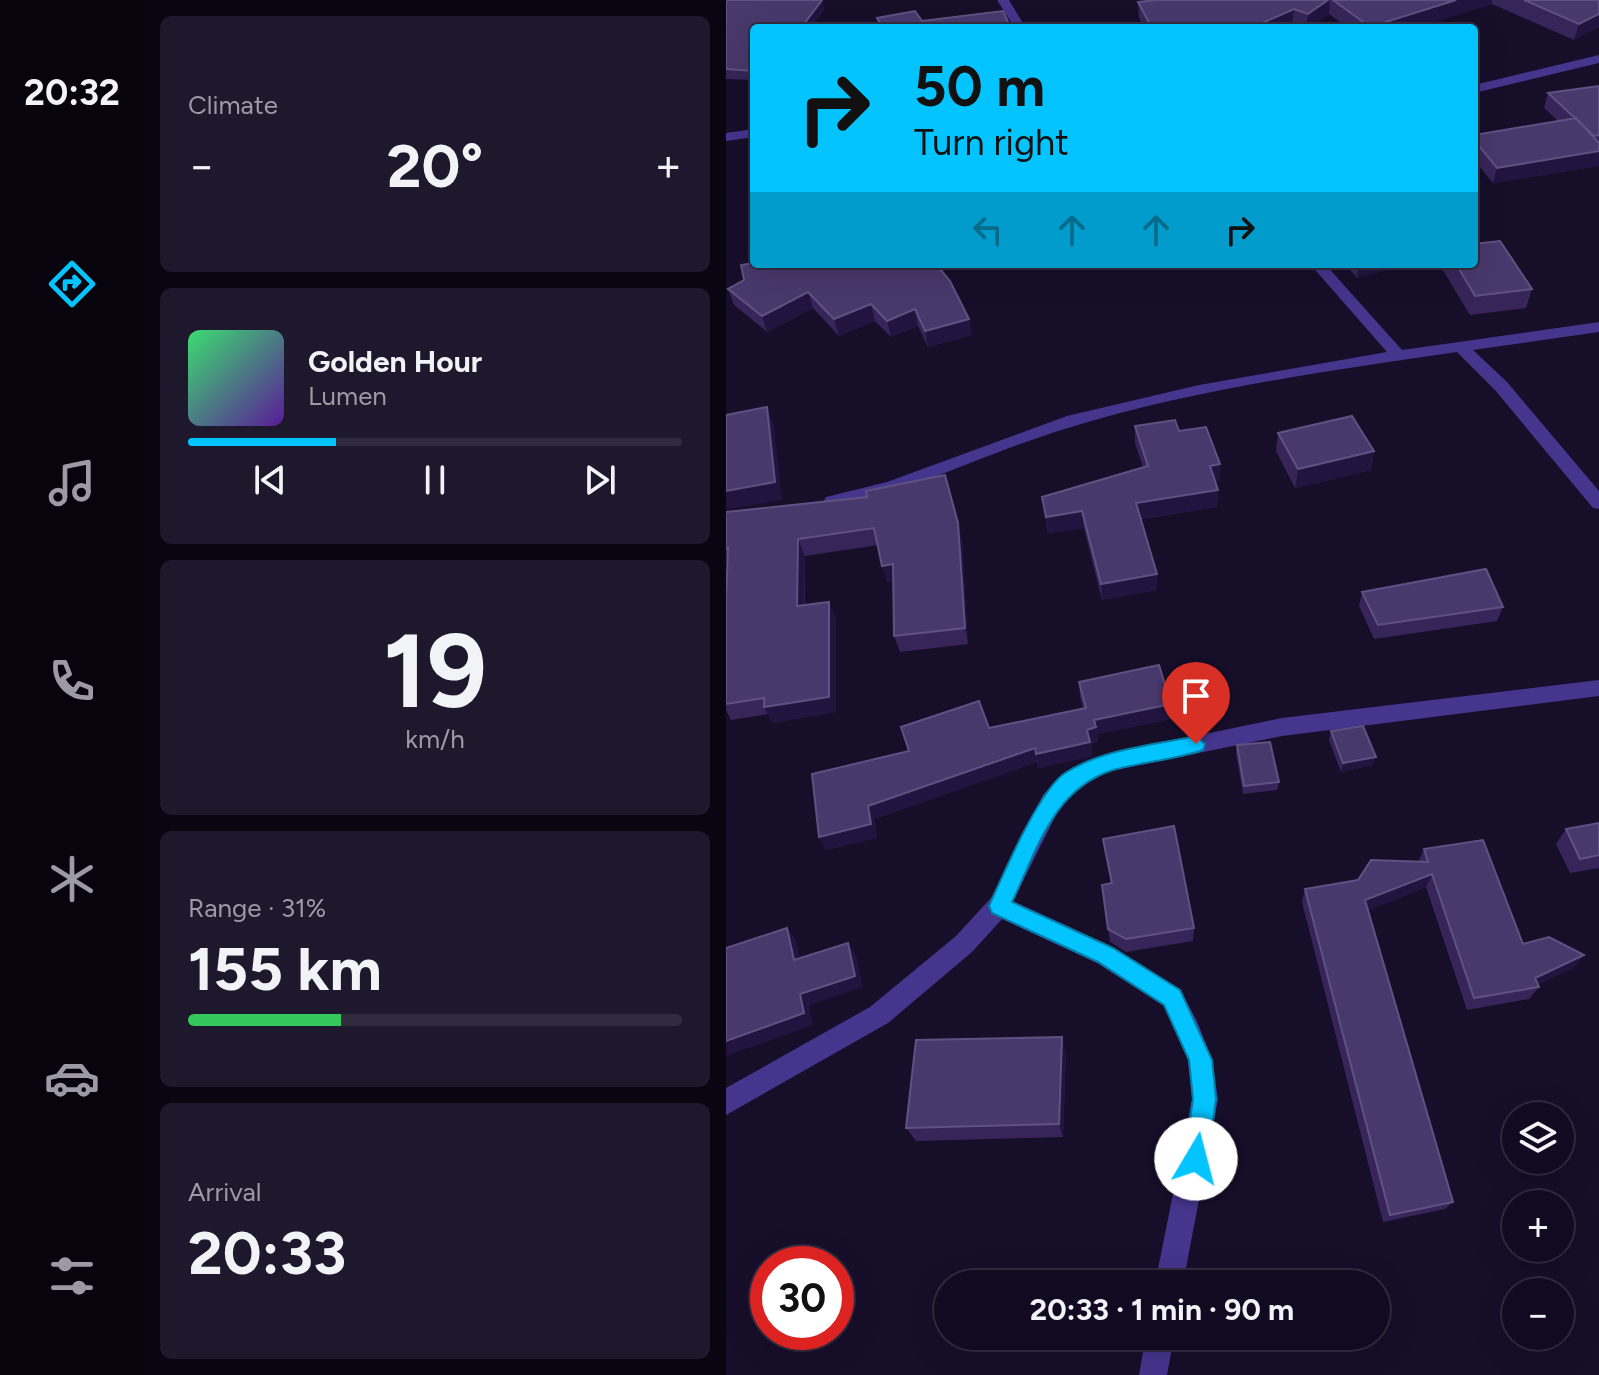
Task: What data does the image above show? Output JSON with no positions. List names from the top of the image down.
{
  "page": {
    "tabs": "20:32",
    "tile": [
      "Climate",
      ["19", "km/h"],
      ["Range · 31%", "155 km"],
      ["Arrival", "20:33"]
    ],
    "turn": ["50 m", "Turn right"],
    "heat": ["−", "20°", "+"],
    "song": ["Golden Hour", "Lumen"],
    "map_buttons": ["+", "−"],
    "limit": "30",
    "trip": "20:33 · 1 min · 90 m"
  }
}
